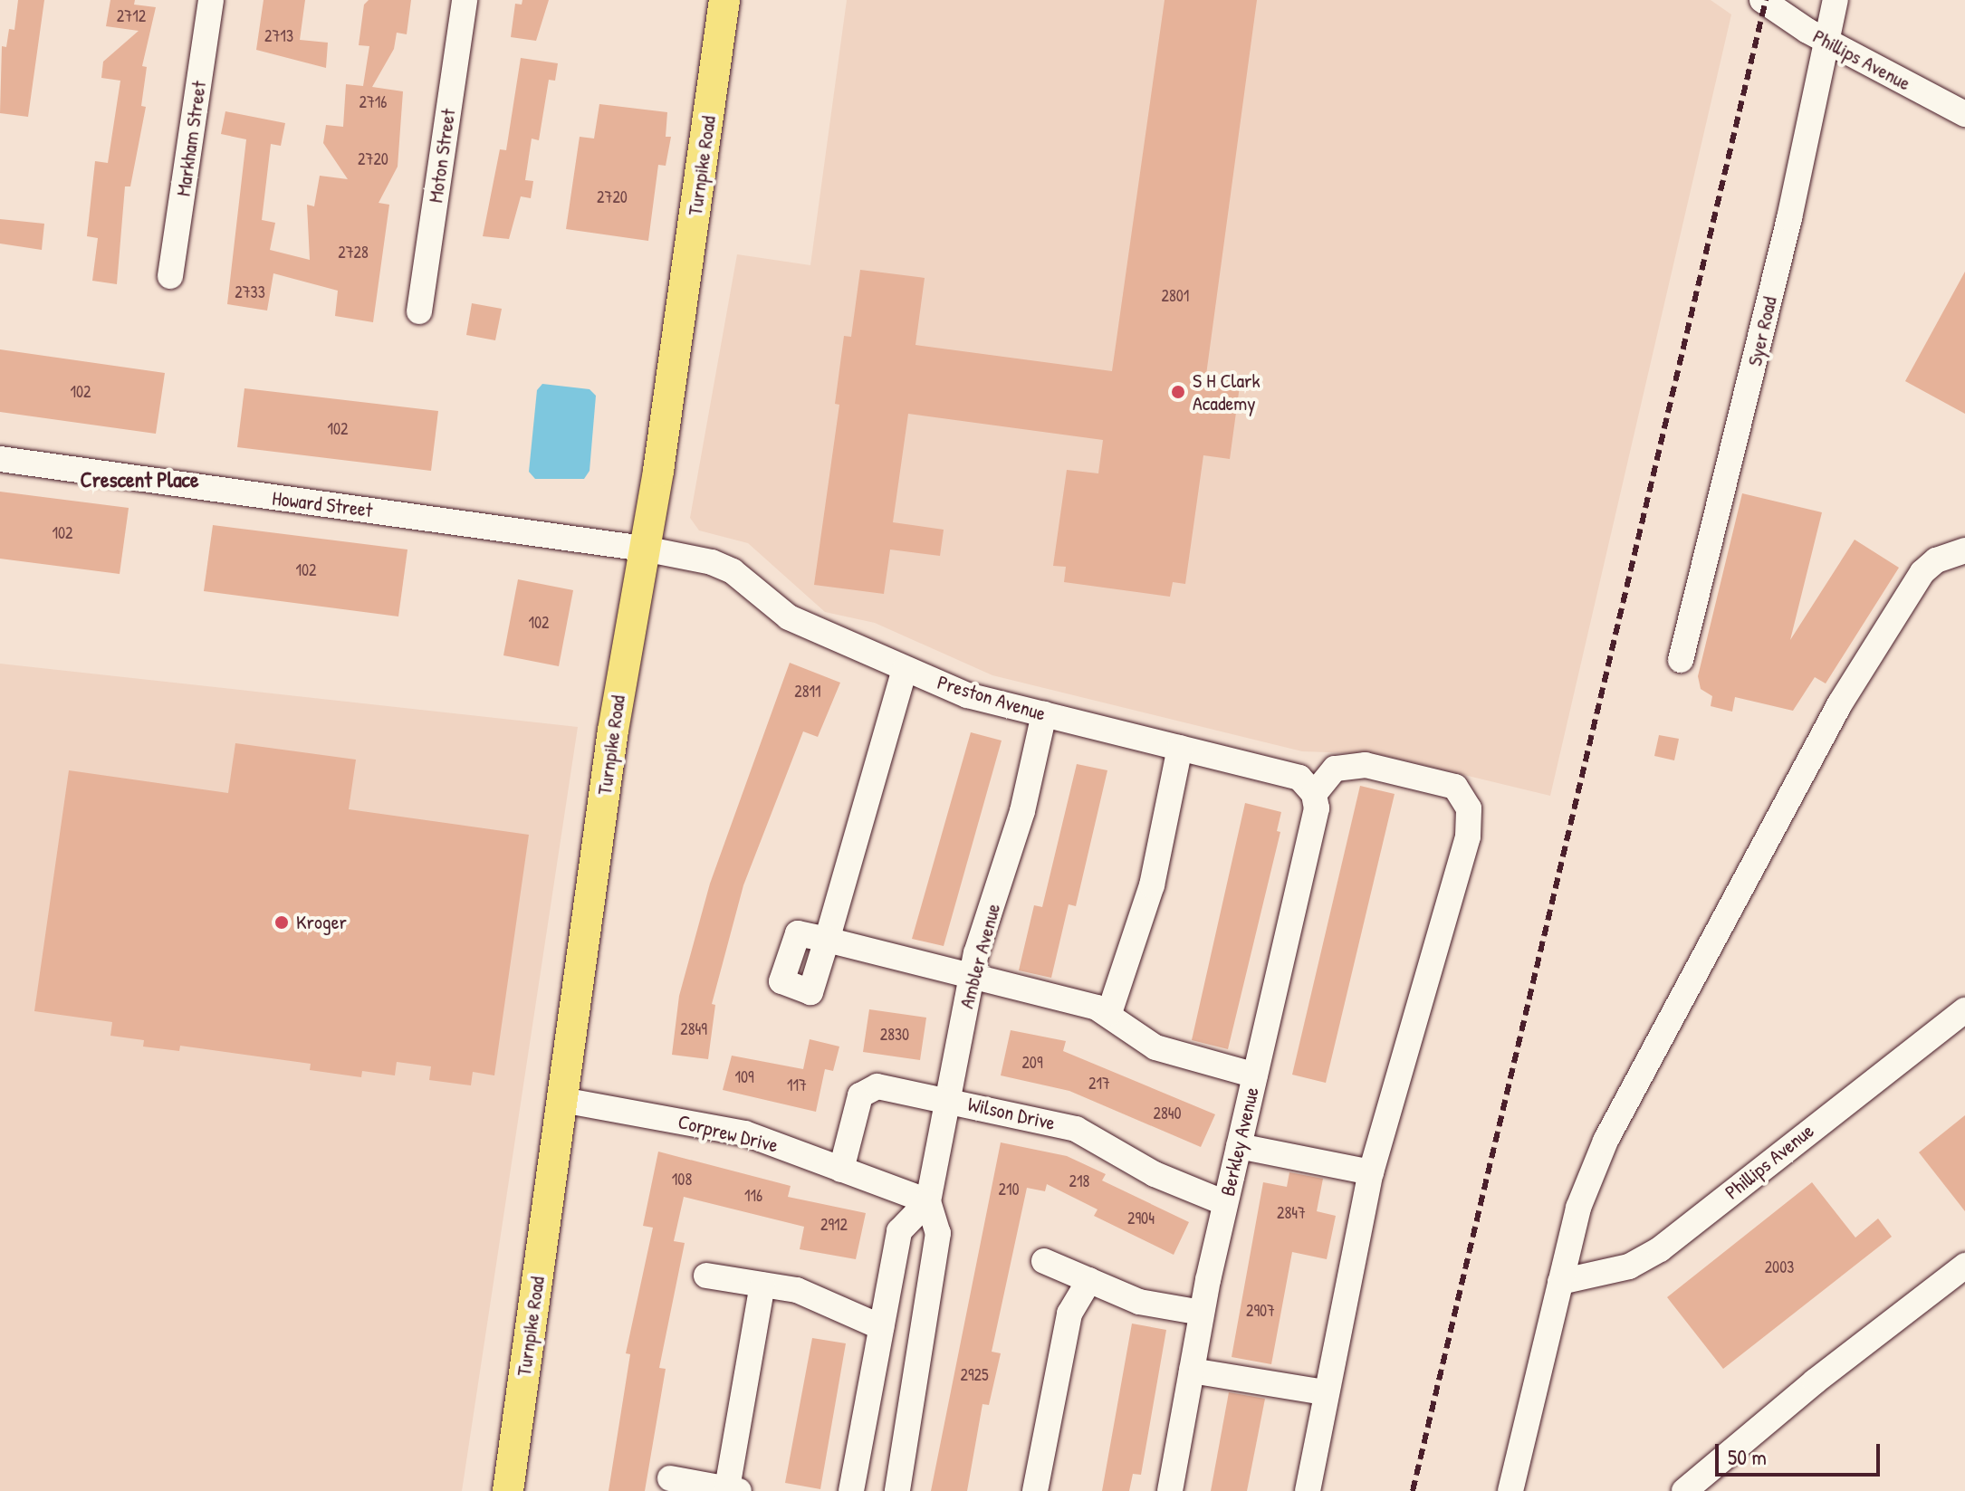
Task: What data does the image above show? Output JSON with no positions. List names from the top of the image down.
{
  "streets": {
    "main road": ["Turnpike Road"],
    "street": [
      "Phillips Avenue",
      "Markham Street",
      "Moton Street",
      "Syer Road",
      "Howard Street",
      "Preston Avenue",
      "Ambler Avenue",
      "Wilson Drive",
      "Corprew Drive",
      "Berkley Avenue"
    ]
  },
  "crossings": [
    ["Phillips Avenue", "Syer Road"],
    ["Turnpike Road", "Howard Street"],
    ["Turnpike Road", "Preston Avenue"],
    ["Turnpike Road", "Corprew Drive"],
    ["Howard Street", "Preston Avenue"],
    ["Preston Avenue", "Ambler Avenue"],
    ["Preston Avenue", "Berkley Avenue"],
    ["Ambler Avenue", "Wilson Drive"],
    ["Ambler Avenue", "Corprew Drive"],
    ["Wilson Drive", "Corprew Drive"],
    ["Wilson Drive", "Berkley Avenue"]
  ],
  "districts": ["Crescent Place"],
  "places": ["S H Clark Academy", "Kroger"],
  "house_numbers": [
    "2712",
    "2713",
    "2716",
    "2720",
    "2720",
    "2728",
    "2733",
    "2801",
    "102",
    "102",
    "102",
    "102",
    "102",
    "2811",
    "2849",
    "2830",
    "209",
    "109",
    "217",
    "117",
    "2840",
    "108",
    "218",
    "210",
    "116",
    "2847",
    "2904",
    "2912",
    "2003",
    "2907",
    "2925"
  ],
  "scale_bar": "50 m"
}
